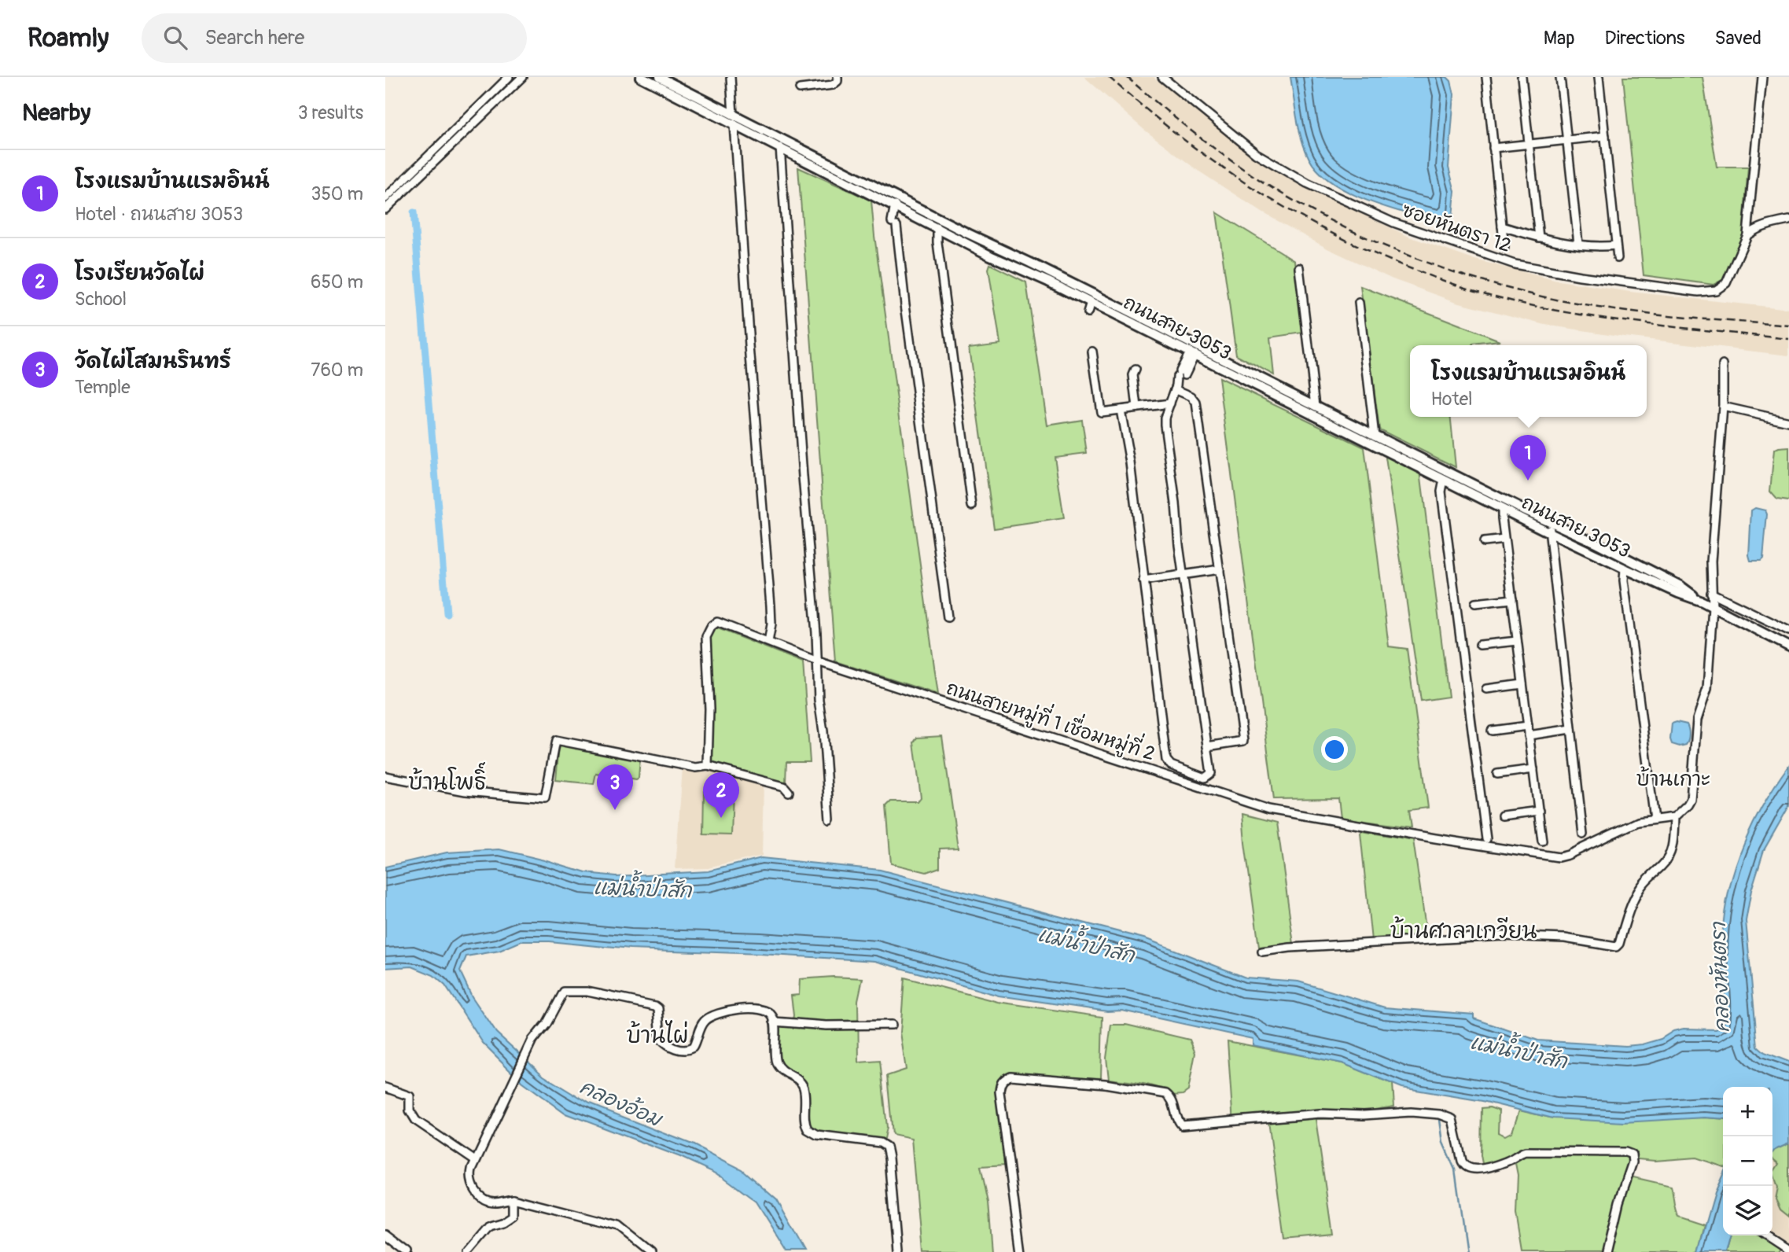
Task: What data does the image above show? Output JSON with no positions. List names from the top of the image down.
{
  "streets": {
    "main road": ["ถนนสาย 3053"],
    "street": ["ซอยหันตรา 12", "ถนนสายหมู่ที่ 1 เชื่อมหมู่ที่ 2"]
  },
  "districts": [
    "บ้านเกาะ",
    "บ้านโพธิ์",
    "บ้านศาลาเกวียน",
    "บ้านไผ่"
  ],
  "water": ["แม่น้ำป่าสัก", "คลองหันตรา", "คลองอ้อม"],
  "page": {
    "header": "Roamly",
    "search": "Search here",
    "nav": ["Map", "Directions", "Saved"],
    "heading": ["Nearby", "3 results"],
    "list": [
      {
        "mark": "1",
        "name": "โรงแรมบ้านแรมอินน์",
        "note": "Hotel · ถนนสาย 3053",
        "value": "350 m"
      },
      {
        "mark": "2",
        "name": "โรงเรียนวัดไผ่",
        "note": "School",
        "value": "650 m"
      },
      {
        "mark": "3",
        "name": "วัดไผ่โสมนรินทร์",
        "note": "Temple",
        "value": "760 m"
      }
    ],
    "popup": ["โรงแรมบ้านแรมอินน์", "Hotel"],
    "pins": ["1", "3", "2"],
    "map_buttons": ["+", "−"]
  }
}
